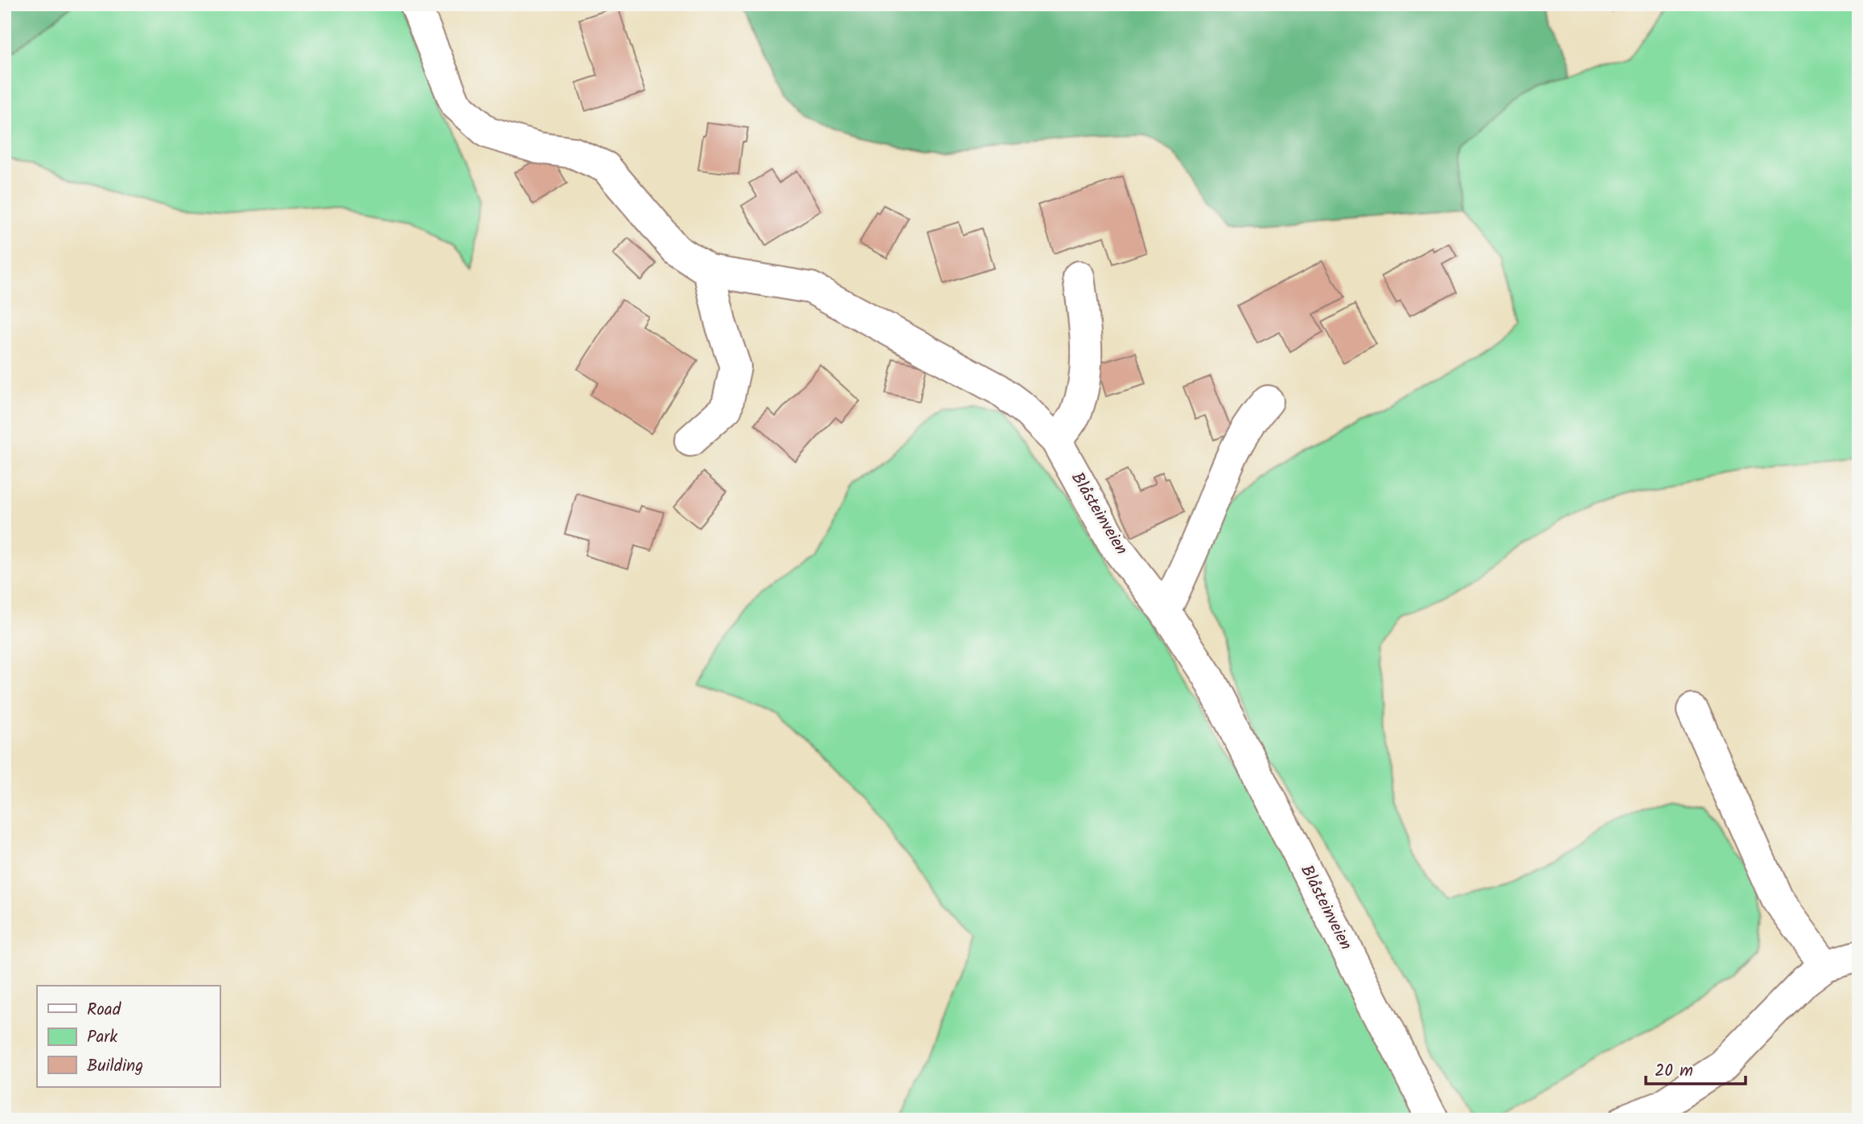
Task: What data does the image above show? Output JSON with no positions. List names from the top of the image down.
{
  "streets": {
    "street": ["Blåsteinveien"]
  },
  "legend": ["Road", "Park", "Building"],
  "scale_bar": "20 m"
}
